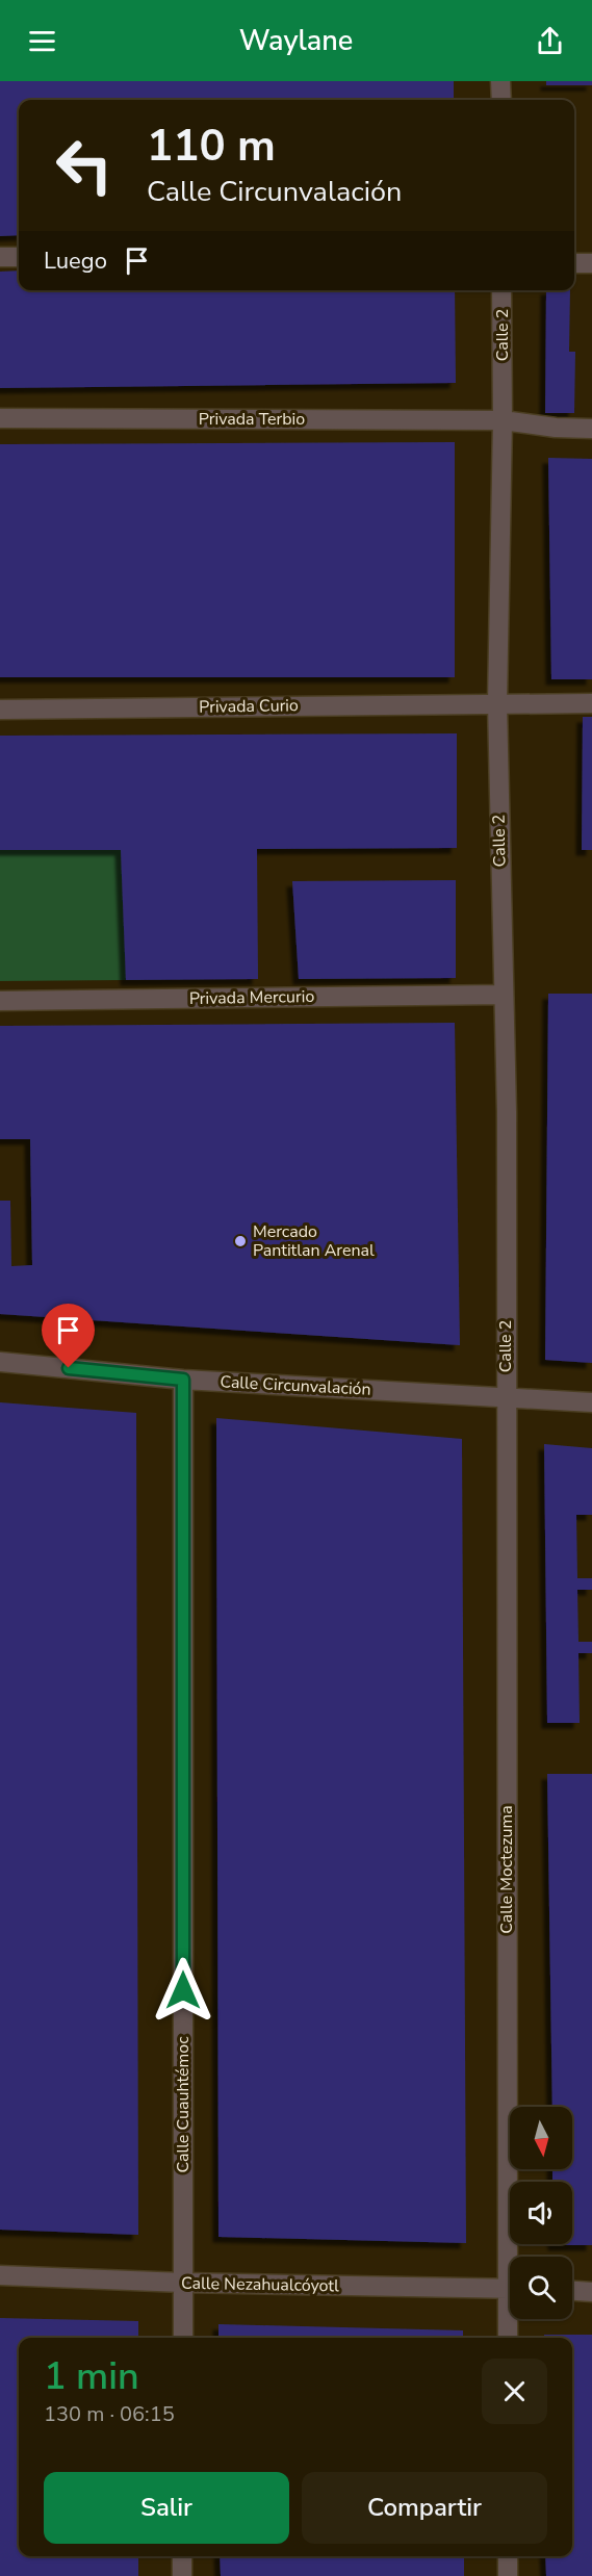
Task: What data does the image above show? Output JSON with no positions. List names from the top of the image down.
{
  "streets": {
    "street": [
      "Calle 2",
      "Privada Terbio",
      "Privada Curio",
      "Privada Mercurio",
      "Calle Circunvalación",
      "Calle Moctezuma",
      "Calle Cuauhtémoc",
      "Calle Nezahualcóyotl"
    ]
  },
  "crossings": [
    ["Calle 2", "Privada Terbio"],
    ["Calle 2", "Privada Curio"],
    ["Calle 2", "Privada Mercurio"],
    ["Calle 2", "Calle Circunvalación"],
    ["Calle 2", "Calle Moctezuma"],
    ["Calle Circunvalación", "Calle Moctezuma"],
    ["Calle Circunvalación", "Calle Cuauhtémoc"],
    ["Calle Cuauhtémoc", "Calle Nezahualcóyotl"]
  ],
  "places": ["Mercado Pantitlan Arenal"],
  "north": "bottom",
  "page": {
    "header": "Waylane",
    "turn": ["110 m", "Calle Circunvalación"],
    "then": "Luego",
    "heading": ["1 min", "130 m · 06:15"],
    "buttons": ["Salir", "Compartir"]
  }
}
